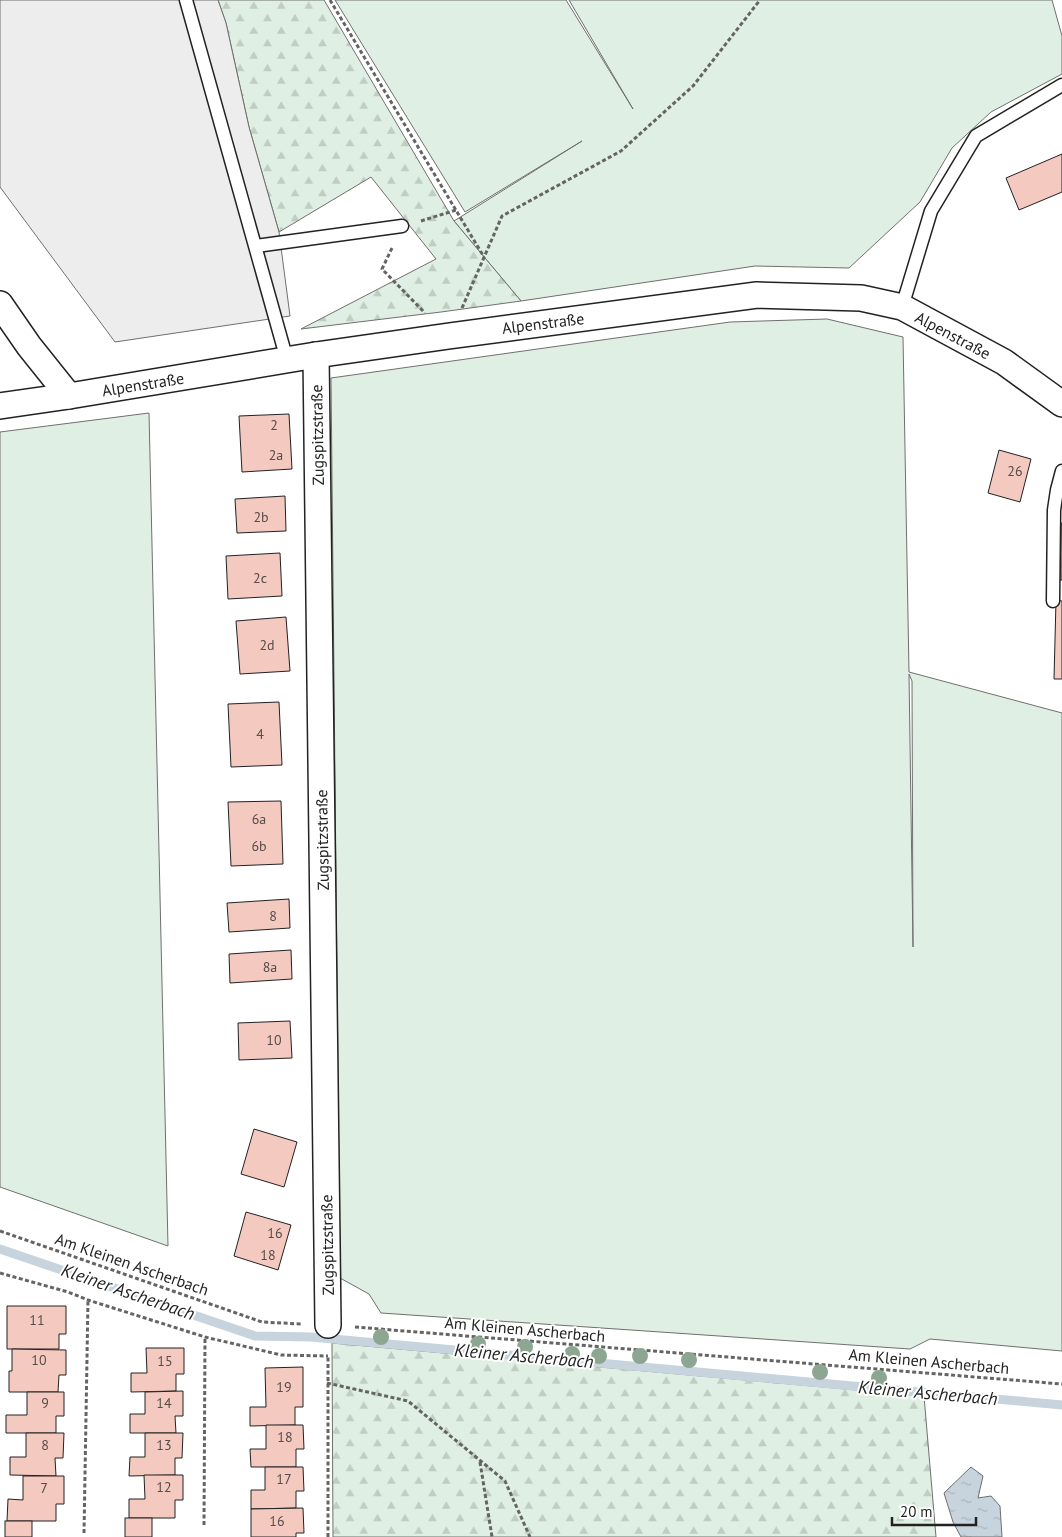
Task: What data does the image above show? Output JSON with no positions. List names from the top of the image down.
{
  "streets": {
    "street": ["Alpenstraße", "Zugspitzstraße"],
    "path": ["Am Kleinen Ascherbach"]
  },
  "crossings": [
    ["Alpenstraße", "Zugspitzstraße"],
    ["Zugspitzstraße", "Am Kleinen Ascherbach"]
  ],
  "water": ["Kleiner Ascherbach"],
  "house_numbers": [
    "2",
    "2a",
    "26",
    "2b",
    "2c",
    "2d",
    "4",
    "6a",
    "6b",
    "8",
    "8a",
    "10",
    "16",
    "18",
    "11",
    "10",
    "15",
    "19",
    "9",
    "14",
    "18",
    "8",
    "13",
    "17",
    "12",
    "7",
    "16"
  ],
  "scale_bar": "20 m"
}
